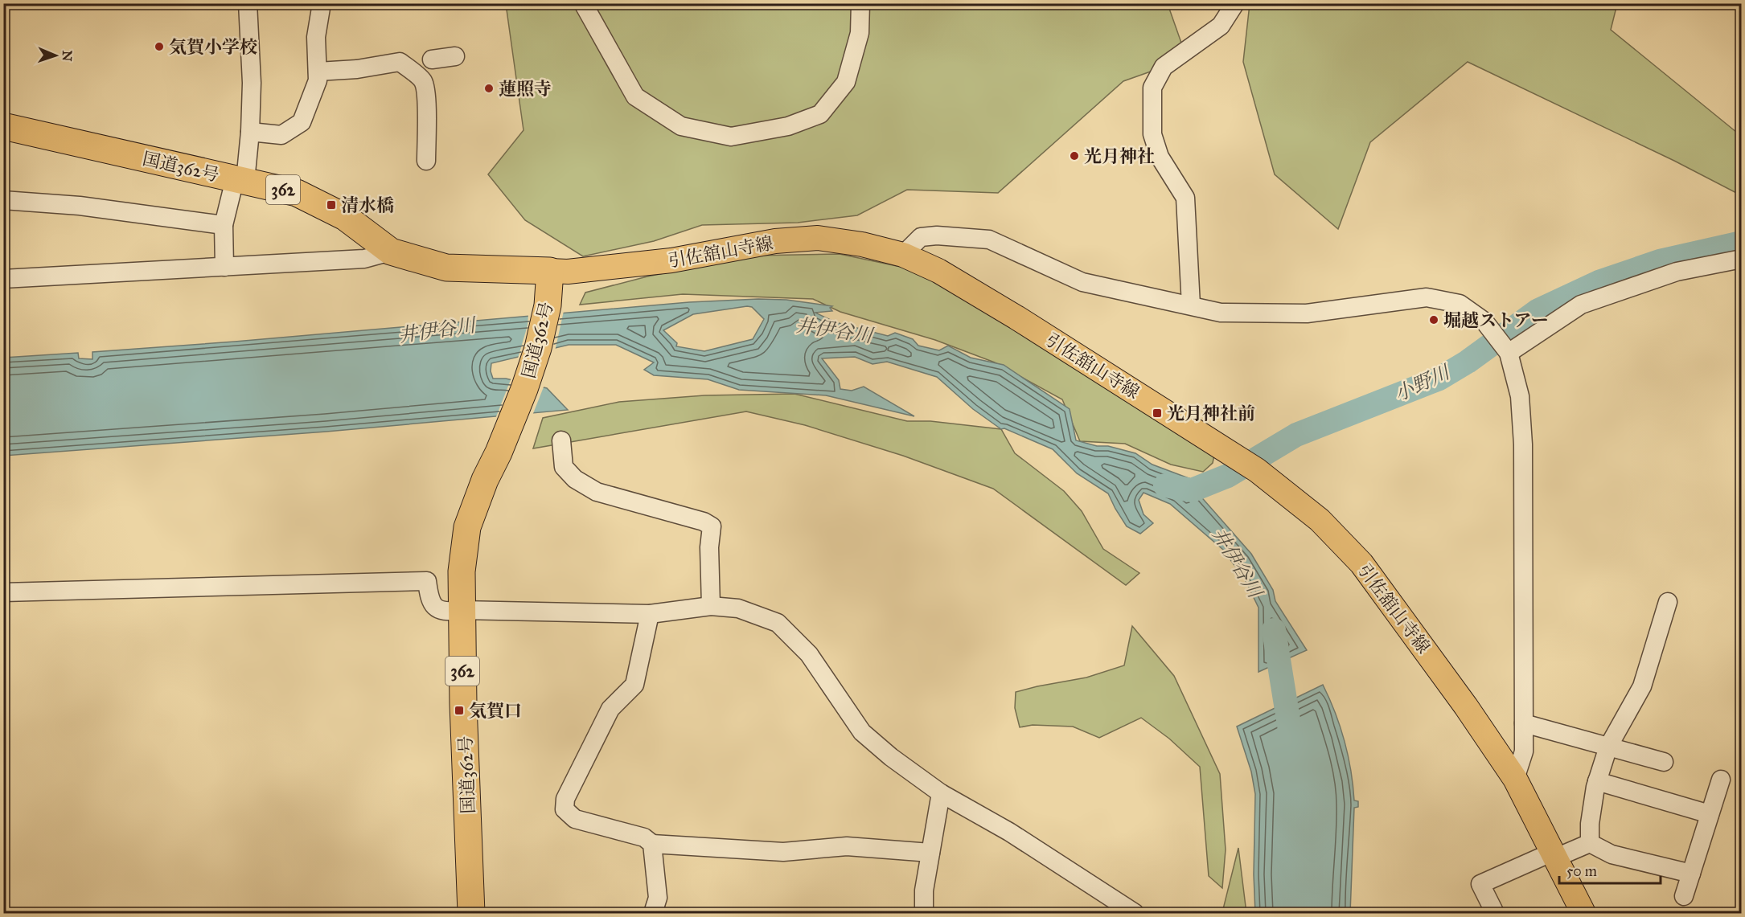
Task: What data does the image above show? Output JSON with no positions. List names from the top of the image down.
{
  "streets": {
    "highway": ["国道362号", "362"],
    "main road": ["引佐舘山寺線"]
  },
  "crossings": [
    ["国道362号", "引佐舘山寺線"]
  ],
  "water": ["井伊谷川", "小野川"],
  "places": {
    "other": [
      "気賀小学校",
      "蓮照寺",
      "光月神社",
      "堀越ストアー"
    ],
    "transit": ["清水橋", "光月神社前", "気賀口"]
  },
  "scale_bar": "50 m",
  "north": "right"
}
